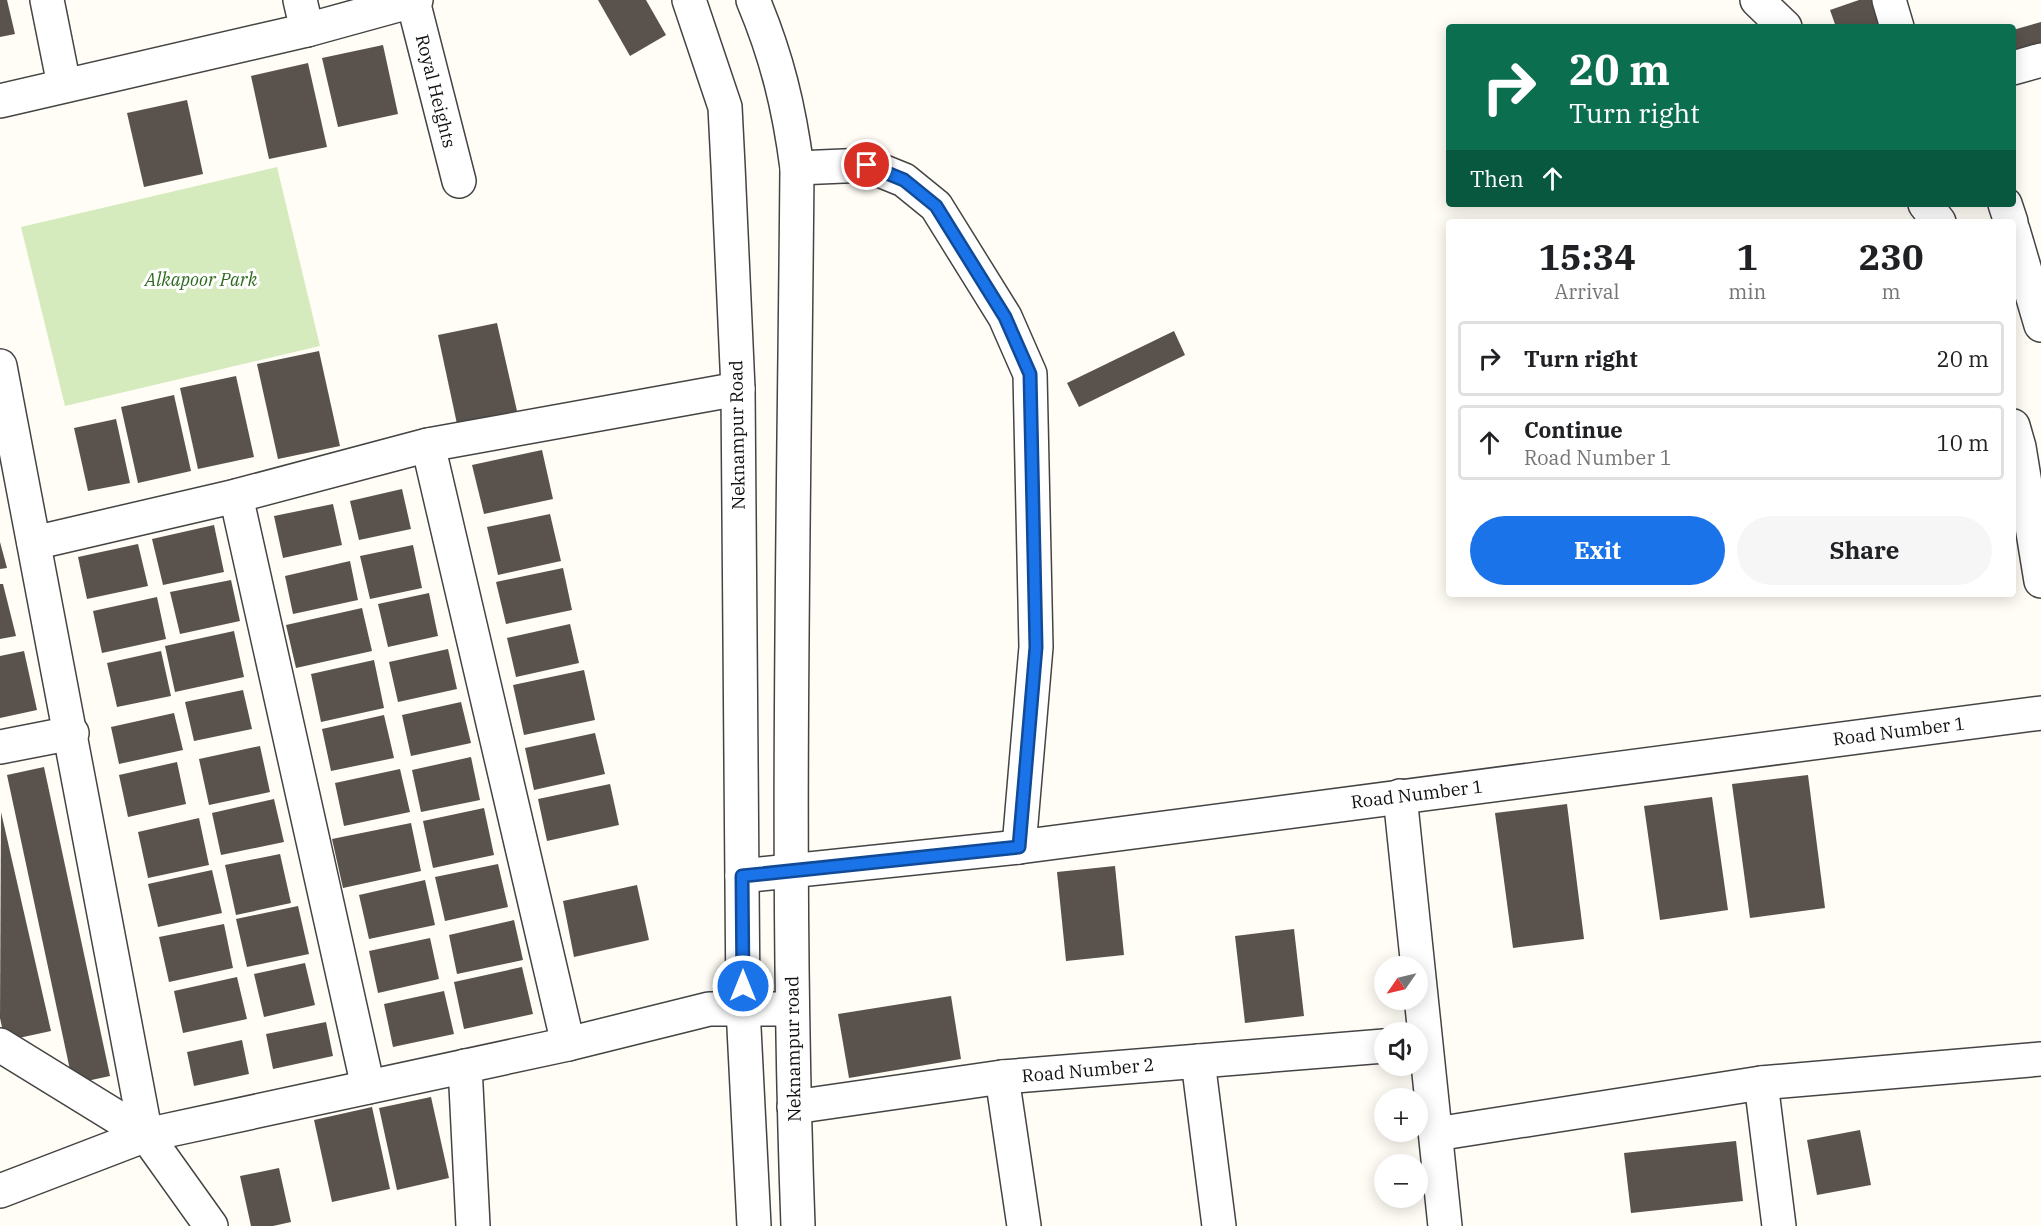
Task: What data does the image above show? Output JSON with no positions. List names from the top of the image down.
{
  "streets": {
    "street": [
      "Royal Heights",
      "Neknampur Road",
      "Road Number 1",
      "Neknampur road",
      "Road Number 2"
    ]
  },
  "crossings": [
    ["Neknampur Road", "Road Number 1"],
    ["Road Number 1", "Neknampur road"],
    ["Neknampur road", "Road Number 2"]
  ],
  "parks": ["Alkapoor Park"],
  "north": "bottom left",
  "page": {
    "turn": ["20 m", "Turn right"],
    "then": "Then",
    "eta": [
      "15:34",
      "Arrival",
      "1",
      "min",
      "230",
      "m"
    ],
    "list": [
      {
        "name": "Turn right",
        "value": "20 m"
      },
      {
        "name": "Continue",
        "note": "Road Number 1",
        "value": "10 m"
      }
    ],
    "buttons": ["Exit", "Share"],
    "map_buttons": ["+", "−"]
  }
}
